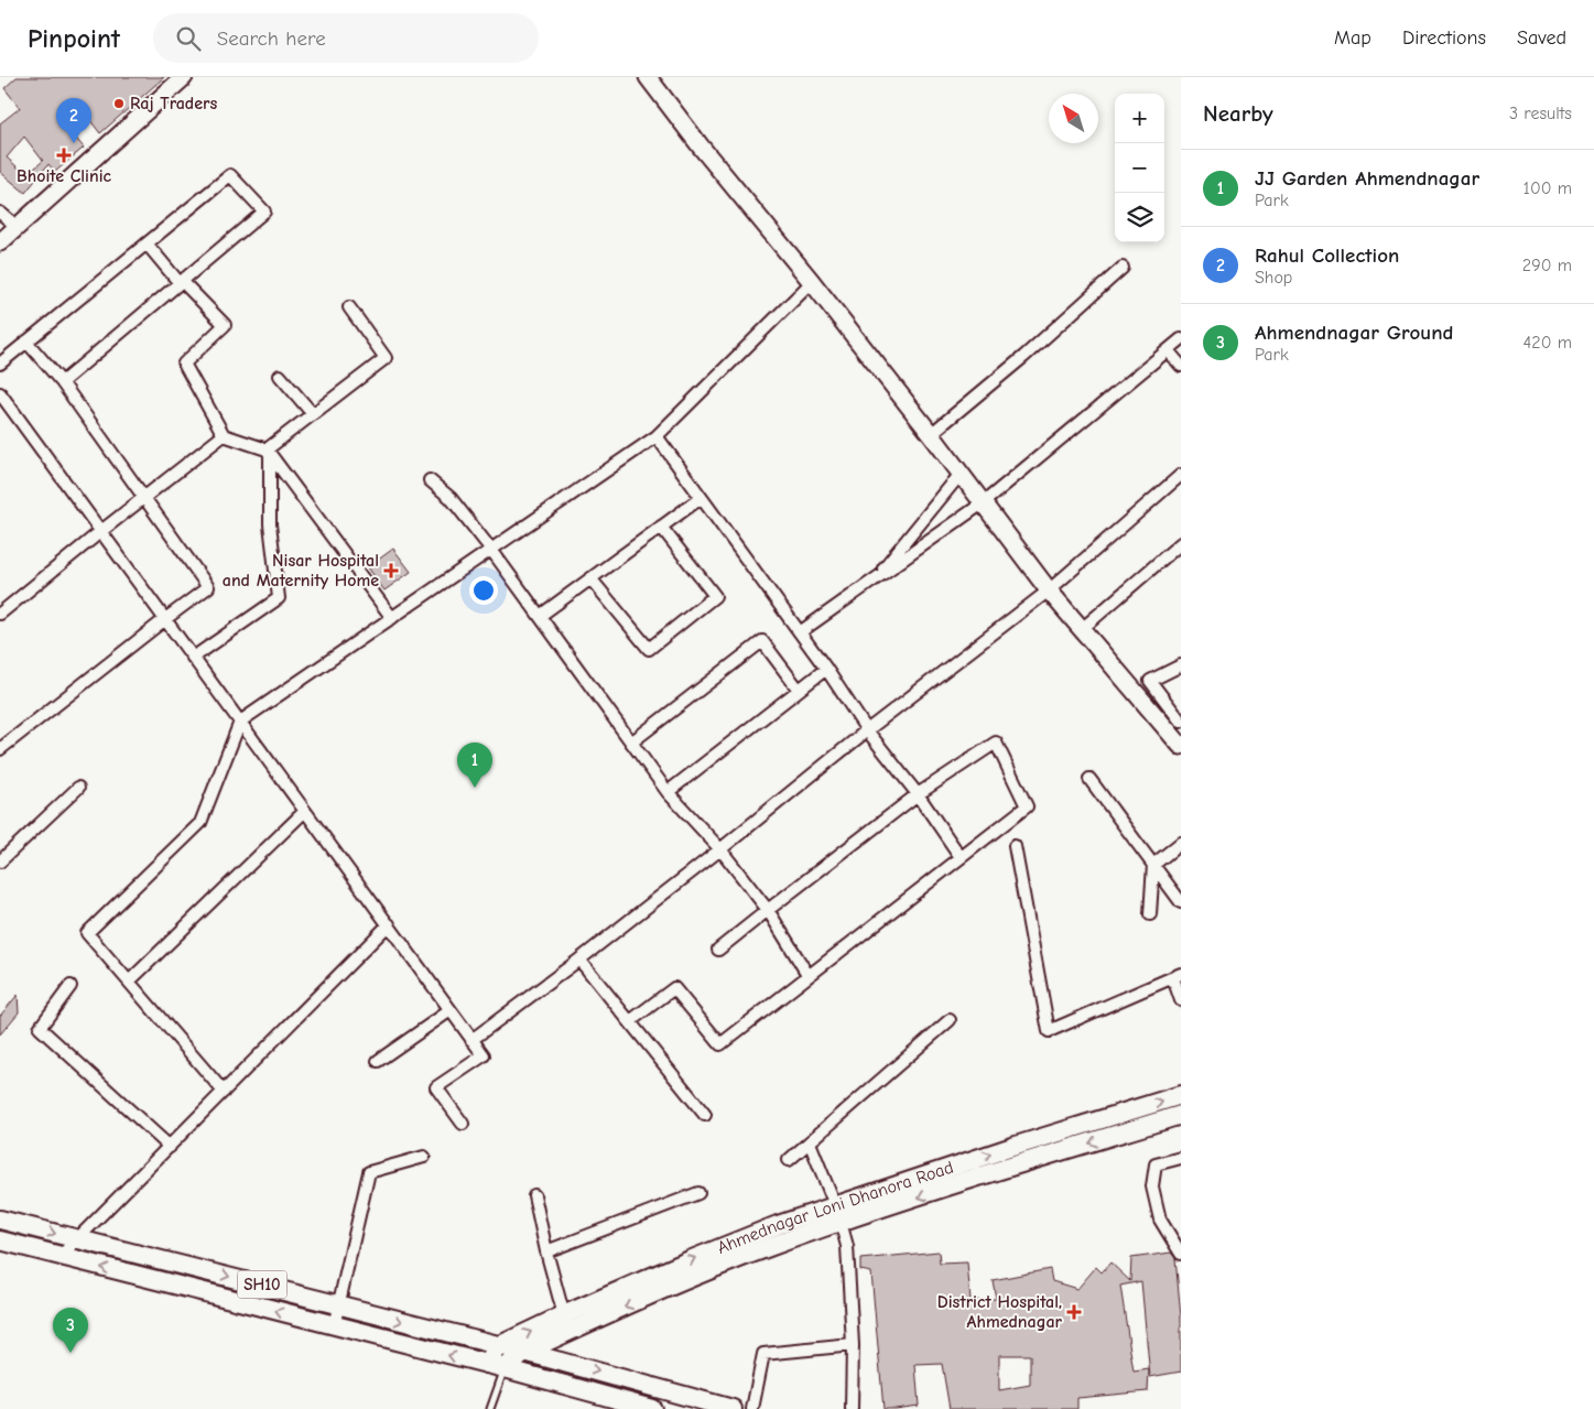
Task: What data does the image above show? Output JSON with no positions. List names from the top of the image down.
{
  "streets": {
    "main road": ["Ahmednagar Loni Dhanora Road", "SH10"]
  },
  "crossings": [
    ["Ahmednagar Loni Dhanora Road", "SH10"]
  ],
  "places": {
    "other": ["Raj Traders"],
    "health": ["Bhoite Clinic", "Nisar Hospital and Maternity Home", "District Hospital, Ahmednagar"]
  },
  "north": "top left",
  "page": {
    "header": "Pinpoint",
    "search": "Search here",
    "nav": ["Map", "Directions", "Saved"],
    "heading": ["Nearby", "3 results"],
    "map_buttons": ["+", "−"],
    "pins": ["2", "1", "3"],
    "list": [
      {
        "mark": "1",
        "name": "JJ Garden Ahmendnagar",
        "note": "Park",
        "value": "100 m"
      },
      {
        "mark": "2",
        "name": "Rahul Collection",
        "note": "Shop",
        "value": "290 m"
      },
      {
        "mark": "3",
        "name": "Ahmendnagar Ground",
        "note": "Park",
        "value": "420 m"
      }
    ]
  }
}
